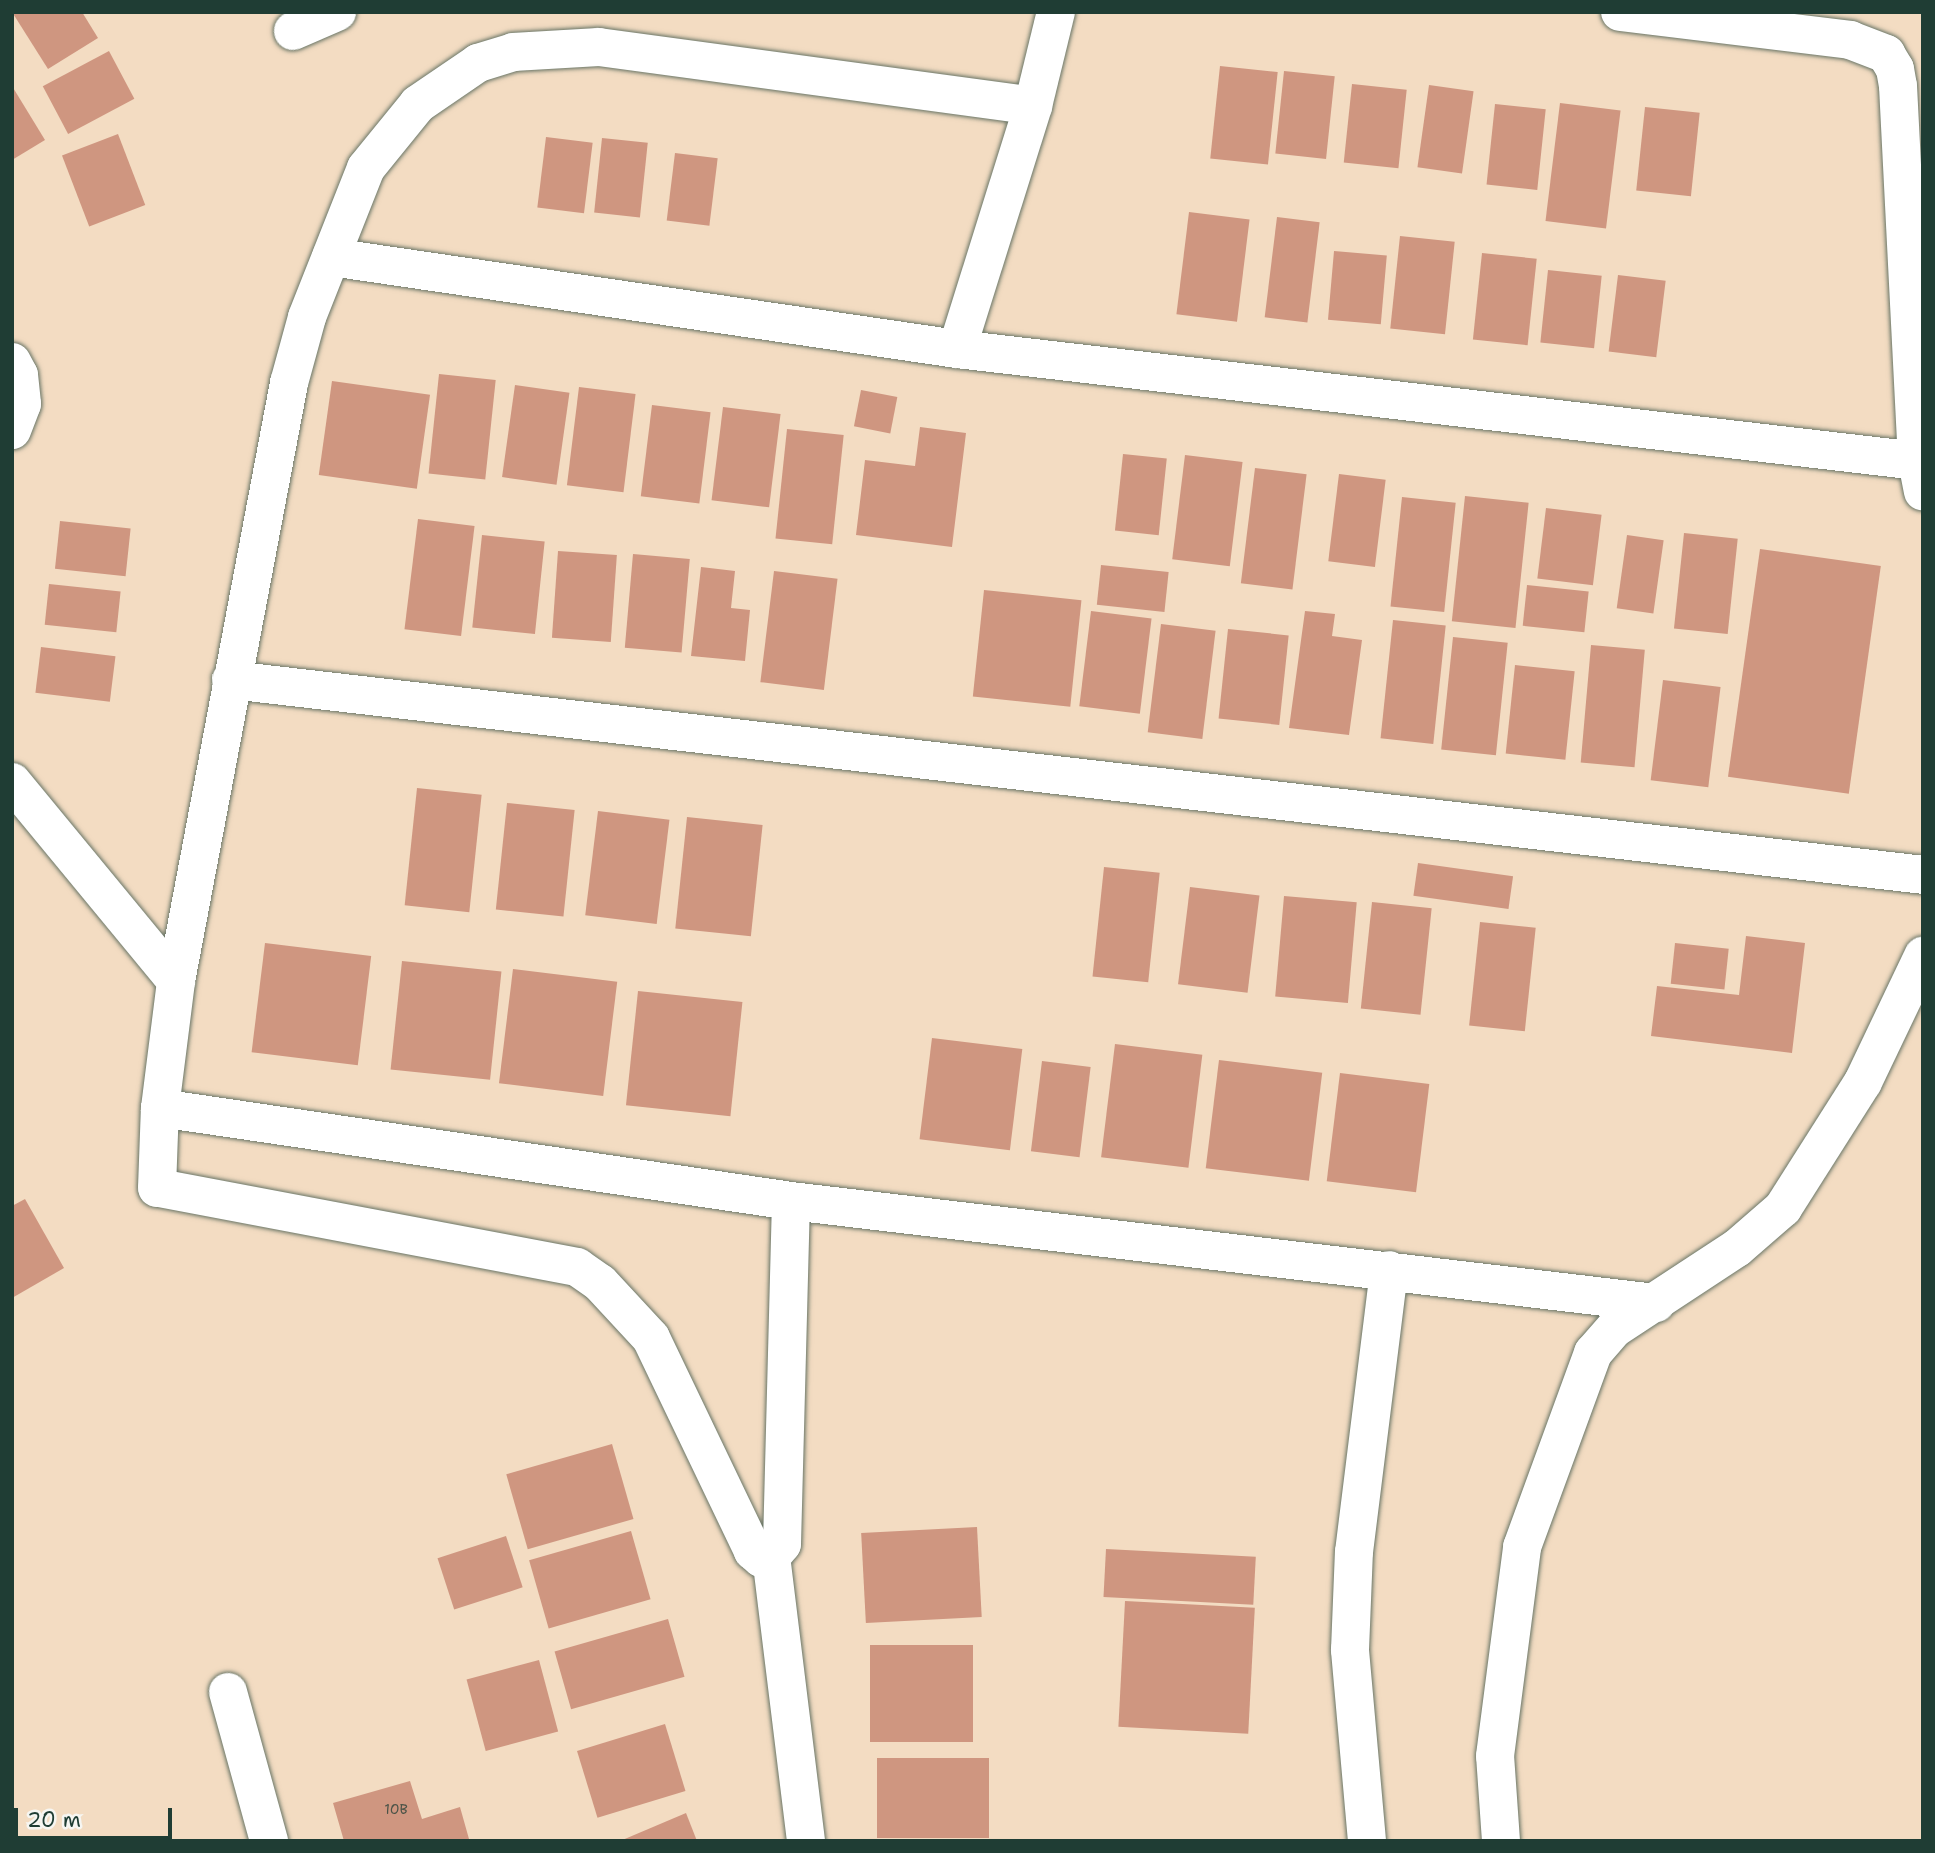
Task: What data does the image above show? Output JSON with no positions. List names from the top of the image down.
{
  "house_numbers": ["10B"],
  "scale_bar": "20 m"
}
